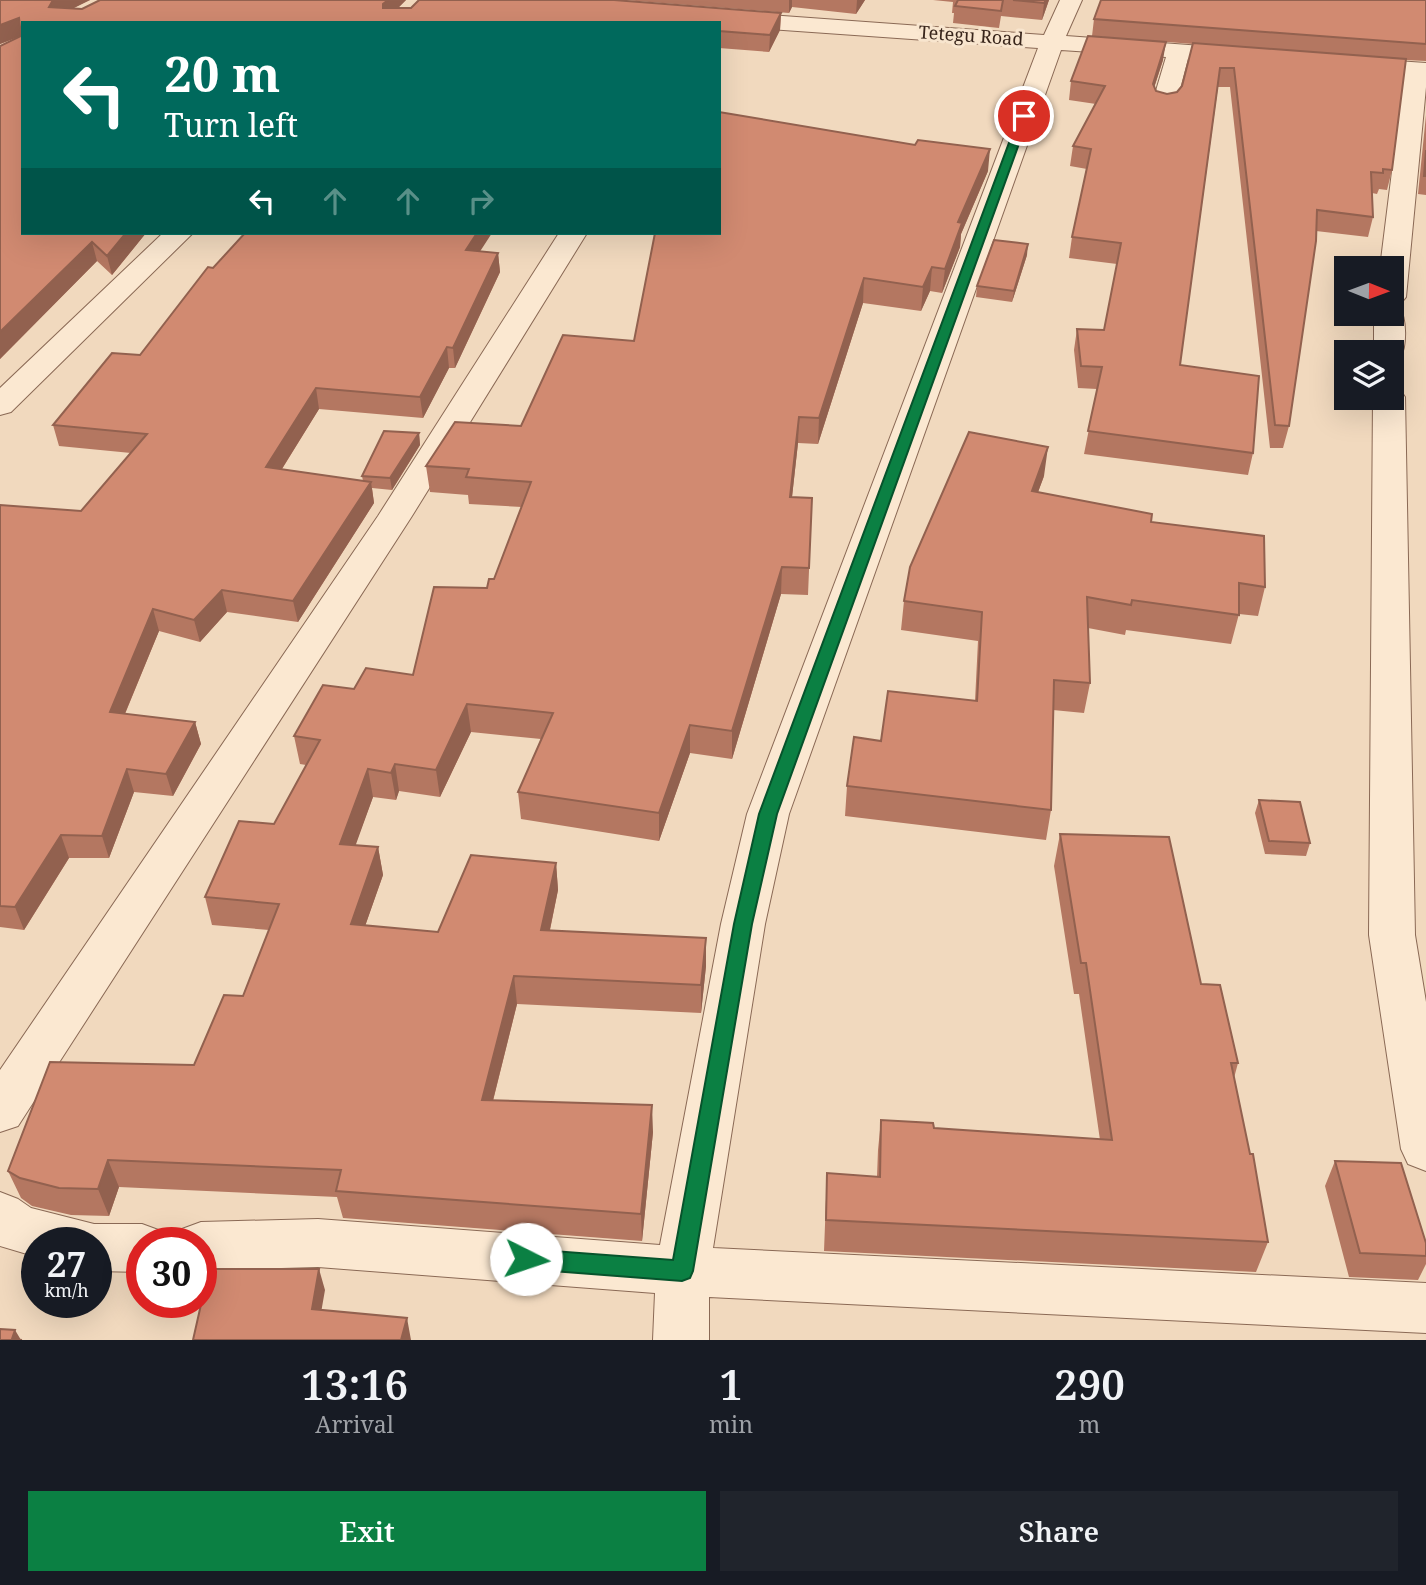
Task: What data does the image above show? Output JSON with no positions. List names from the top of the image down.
{
  "streets": {
    "street": ["Tetegu Road"]
  },
  "north": "right",
  "page": {
    "turn": ["20 m", "Turn left"],
    "speed": "27 km/h",
    "limit": "30",
    "eta": [
      "13:16",
      "Arrival",
      "1",
      "min",
      "290",
      "m"
    ],
    "buttons": ["Exit", "Share"]
  }
}
